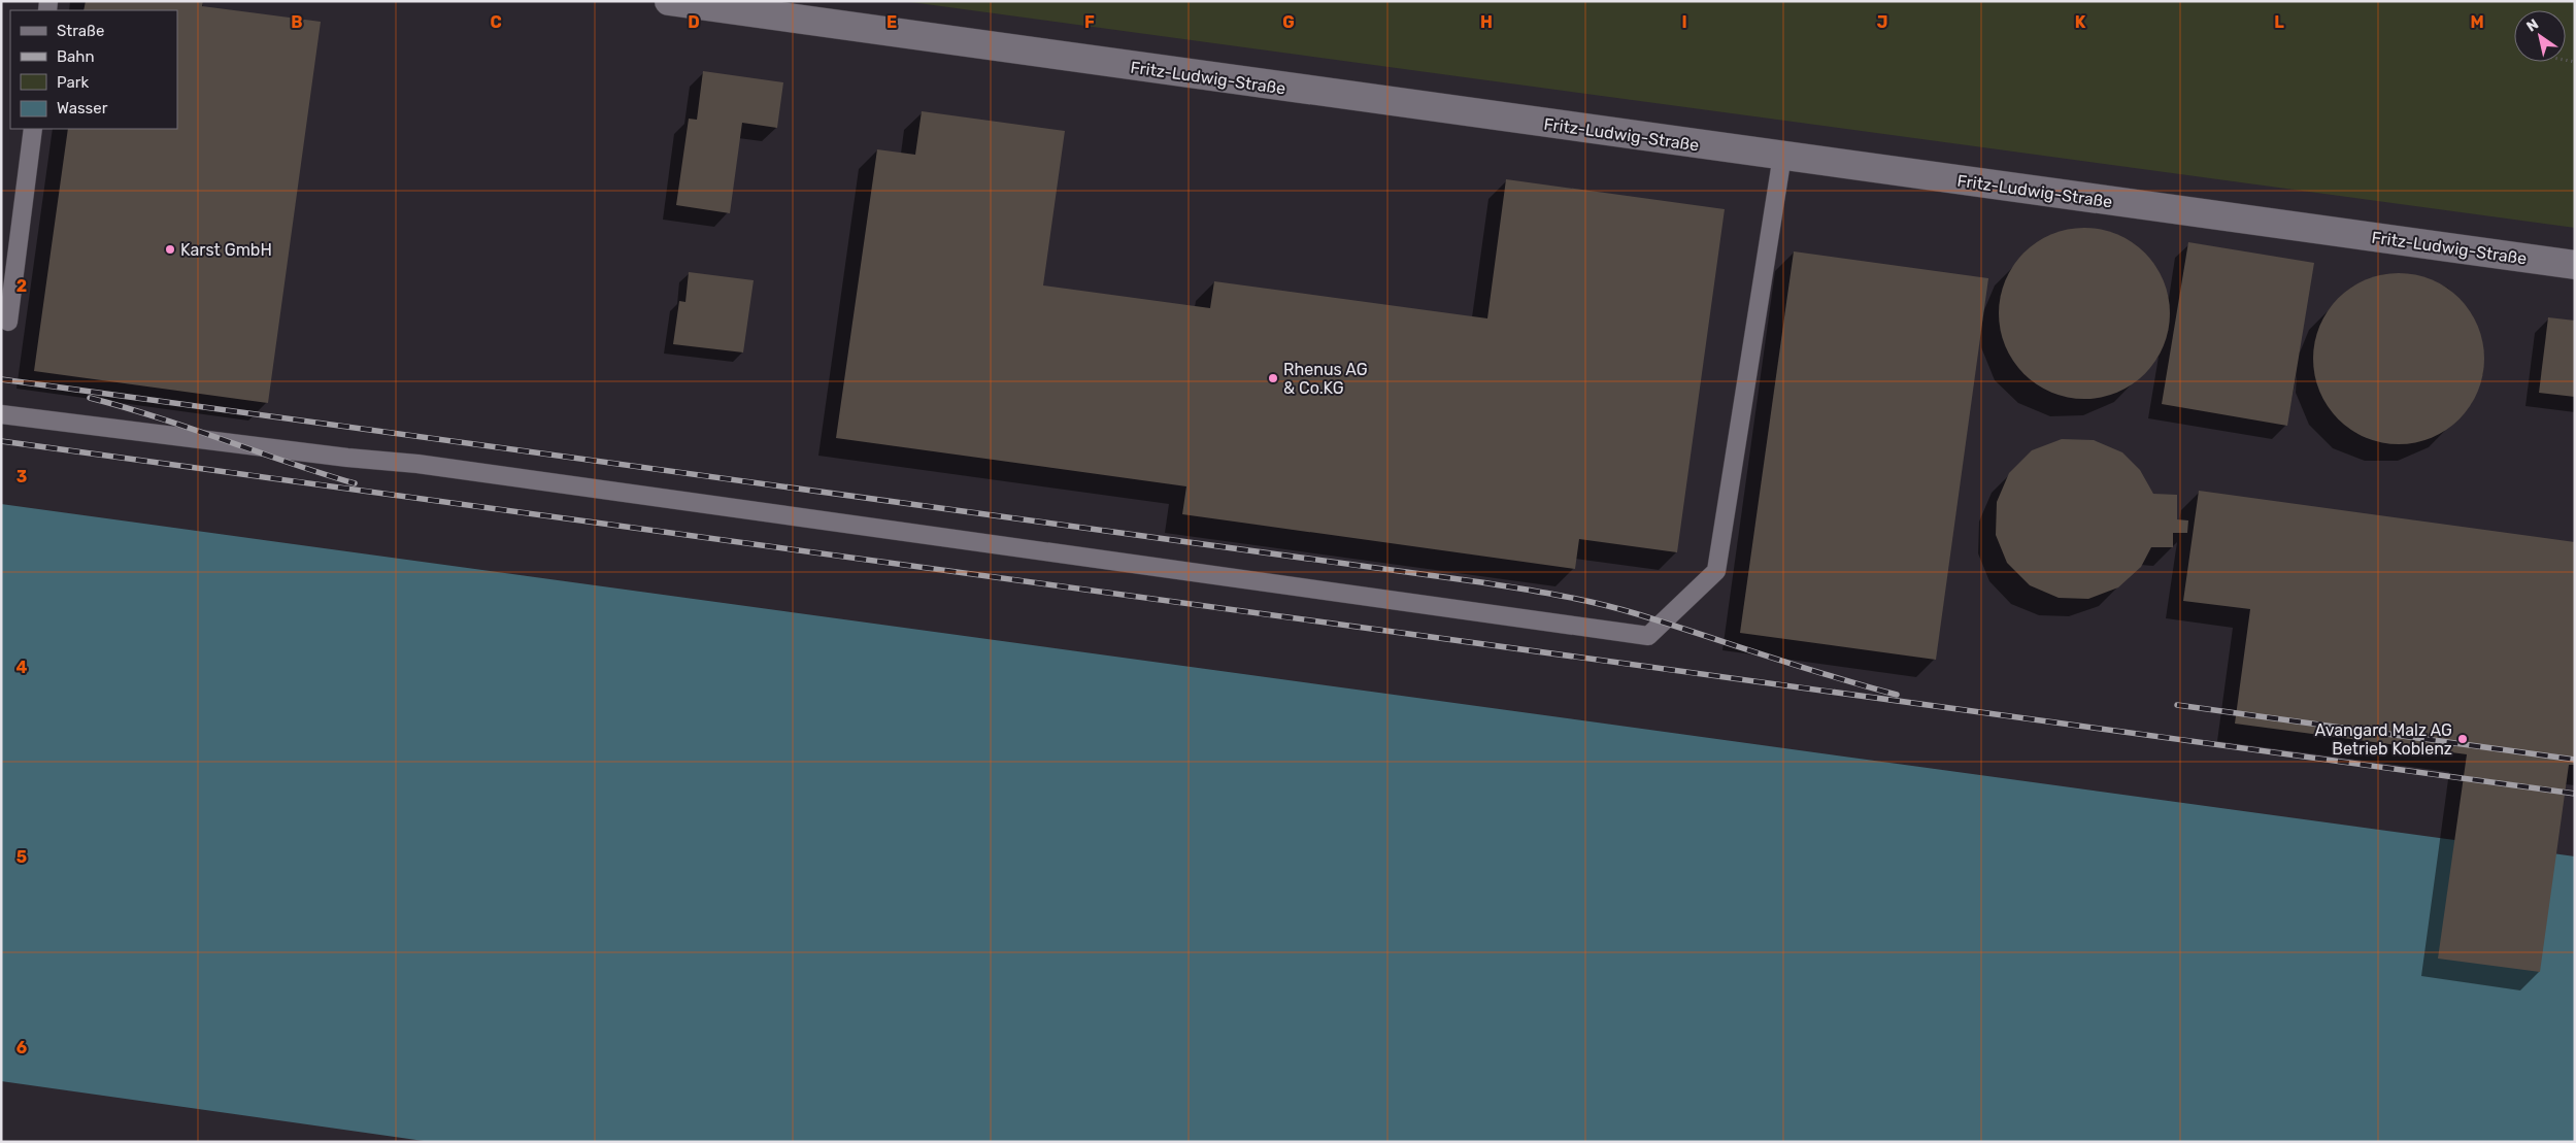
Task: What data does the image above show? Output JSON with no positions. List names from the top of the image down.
{
  "streets": {
    "street": ["Fritz-Ludwig-Straße"]
  },
  "places": ["Karst GmbH", "Rhenus AG & Co.KG", "Avangard Malz AG Betrieb Koblenz"],
  "legend": [
    "Straße",
    "Bahn",
    "Park",
    "Wasser"
  ],
  "north": "top left",
  "grid": {
    "columns": [
      "B",
      "C",
      "D",
      "E",
      "F",
      "G",
      "H",
      "I",
      "J",
      "K",
      "L",
      "M"
    ],
    "rows": [
      "2",
      "3",
      "4",
      "5",
      "6"
    ]
  }
}
